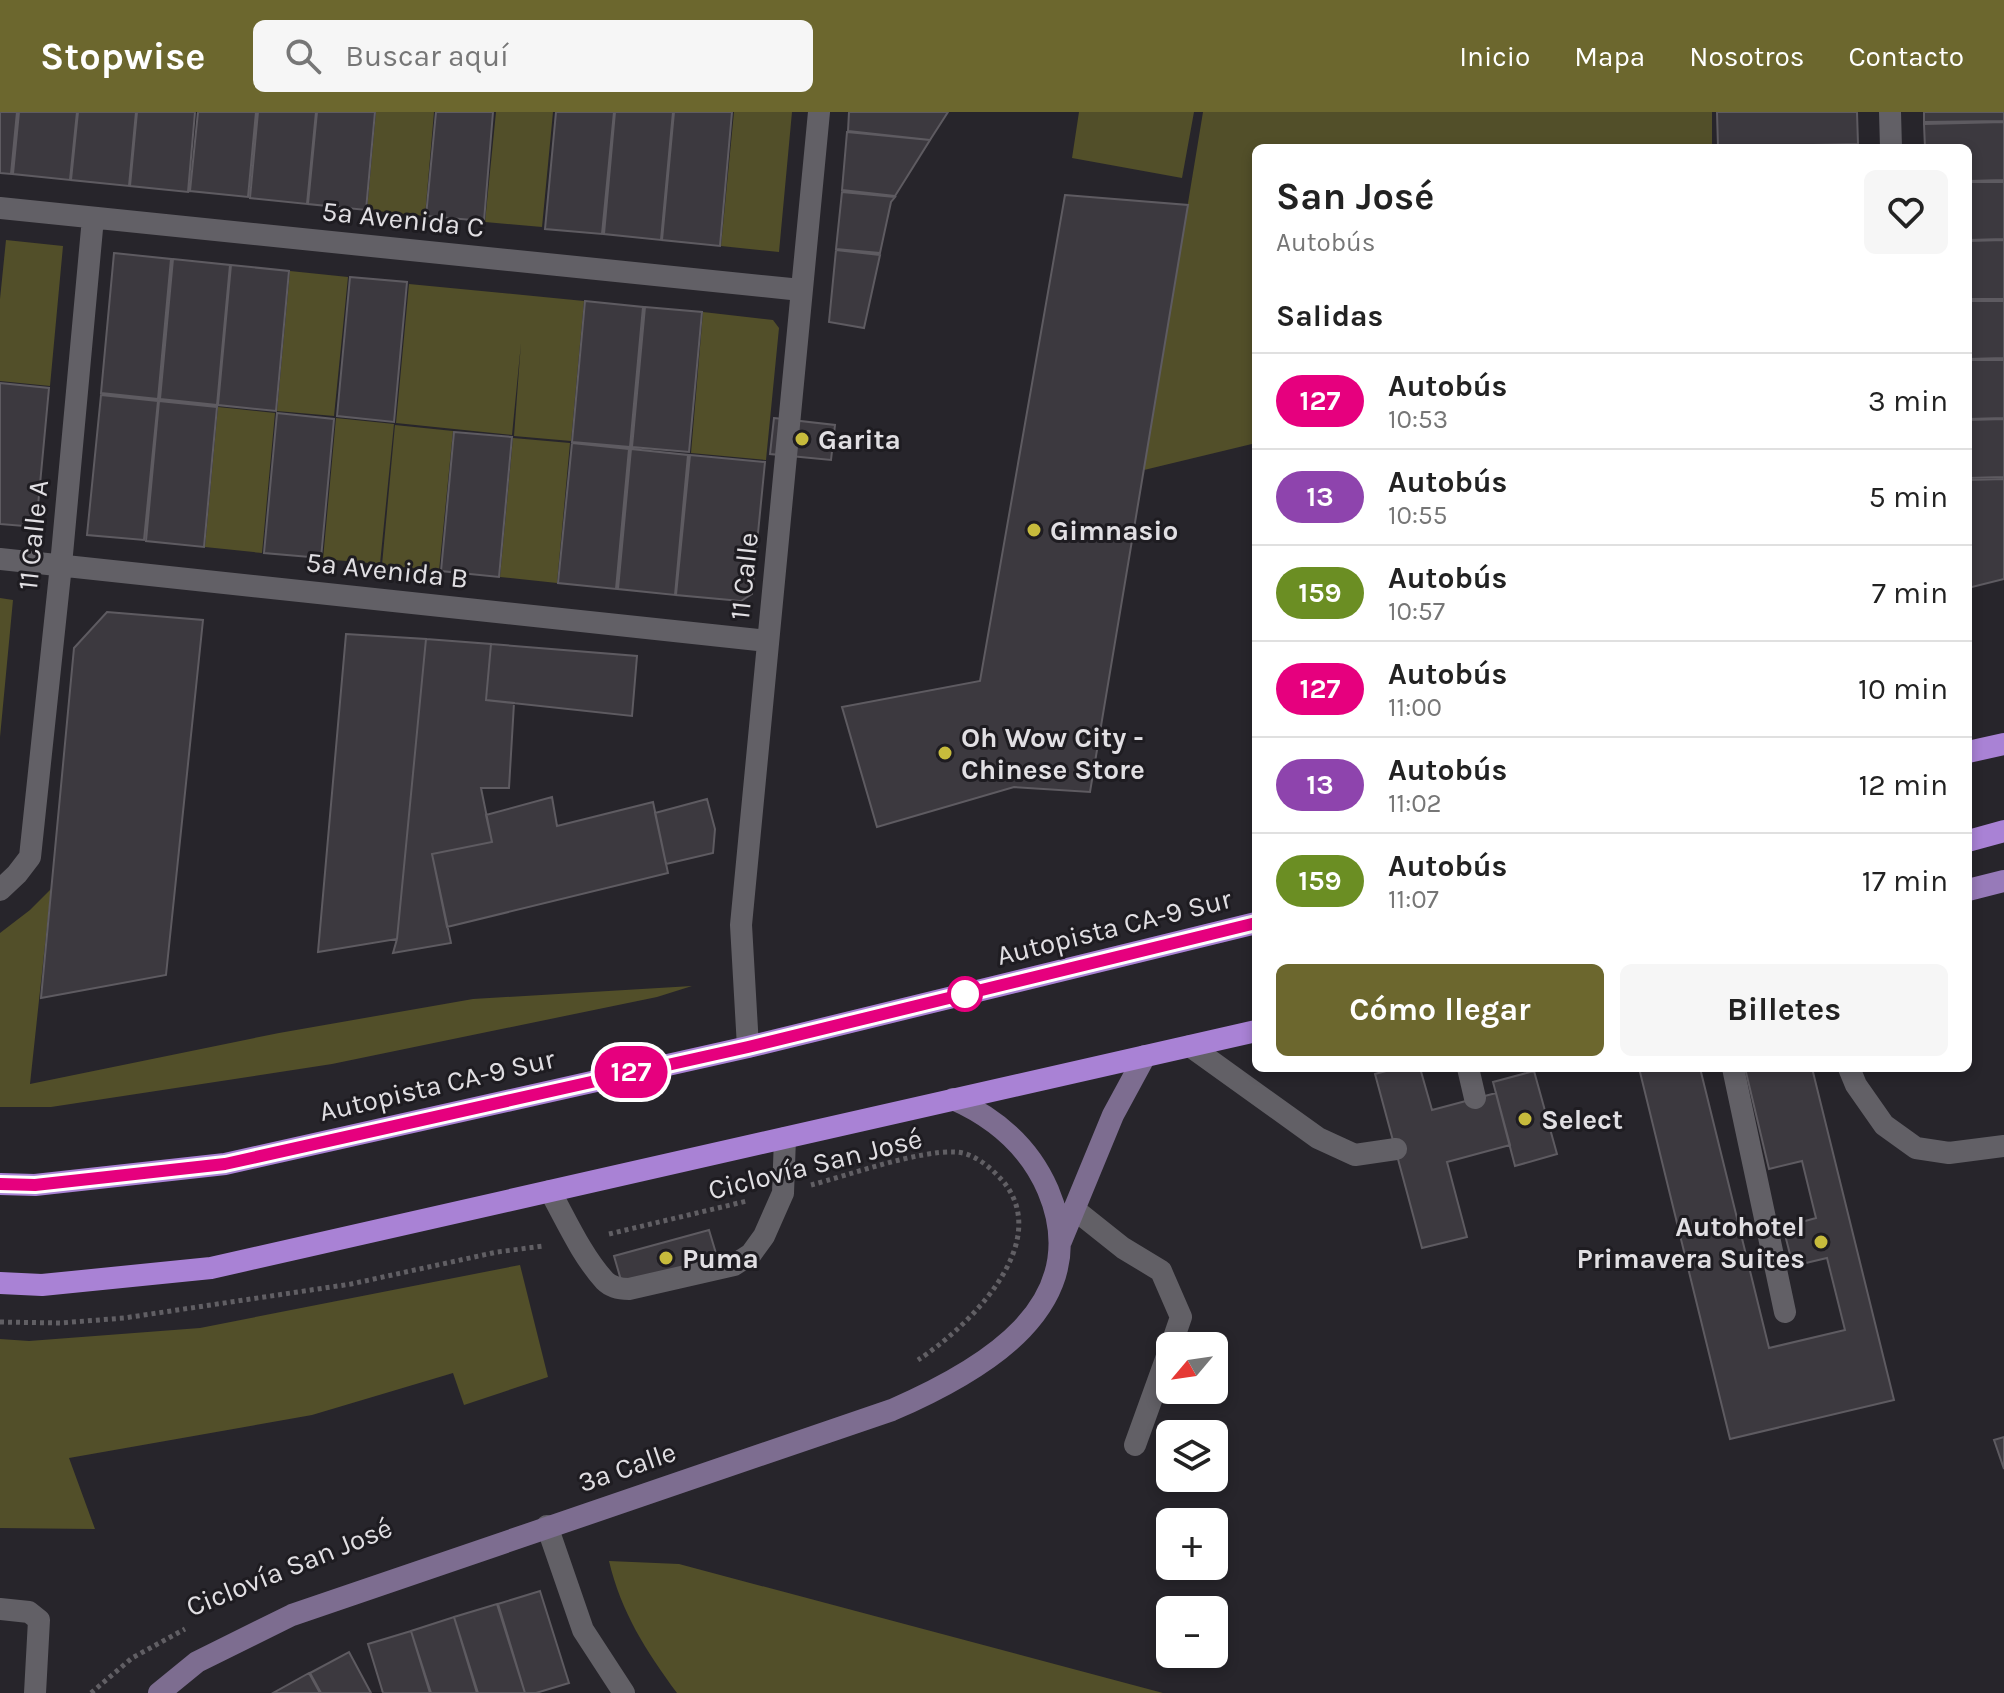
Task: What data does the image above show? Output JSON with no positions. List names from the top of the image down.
{
  "streets": {
    "highway": ["Autopista CA-9 Sur"],
    "main road": ["3a Calle"],
    "street": [
      "5a Avenida C",
      "11 Calle A",
      "5a Avenida B",
      "11 Calle"
    ],
    "path": ["Ciclovía San José"]
  },
  "crossings": [
    ["5a Avenida C", "11 Calle A"],
    ["5a Avenida C", "11 Calle"],
    ["11 Calle A", "5a Avenida B"],
    ["5a Avenida B", "11 Calle"],
    ["11 Calle", "Autopista CA-9 Sur"]
  ],
  "places": [
    "Garita",
    "Gimnasio",
    "Oh Wow City - Chinese Store",
    "Select",
    "Autohotel Primavera Suites",
    "Puma"
  ],
  "lines": ["bus line 127"],
  "north": "bottom left",
  "page": {
    "header": "Stopwise",
    "search": "Buscar aquí",
    "nav": [
      "Inicio",
      "Mapa",
      "Nosotros",
      "Contacto"
    ],
    "on_map": "127",
    "heading": [
      ["San José", "Autobús"],
      "Salidas"
    ],
    "list": [
      {
        "mark": "127",
        "name": "Autobús",
        "note": "10:53",
        "value": "3 min"
      },
      {
        "mark": "13",
        "name": "Autobús",
        "note": "10:55",
        "value": "5 min"
      },
      {
        "mark": "159",
        "name": "Autobús",
        "note": "10:57",
        "value": "7 min"
      },
      {
        "mark": "127",
        "name": "Autobús",
        "note": "11:00",
        "value": "10 min"
      },
      {
        "mark": "13",
        "name": "Autobús",
        "note": "11:02",
        "value": "12 min"
      },
      {
        "mark": "159",
        "name": "Autobús",
        "note": "11:07",
        "value": "17 min"
      }
    ],
    "buttons": ["Cómo llegar", "Billetes"],
    "map_buttons": ["+", "−"]
  }
}
